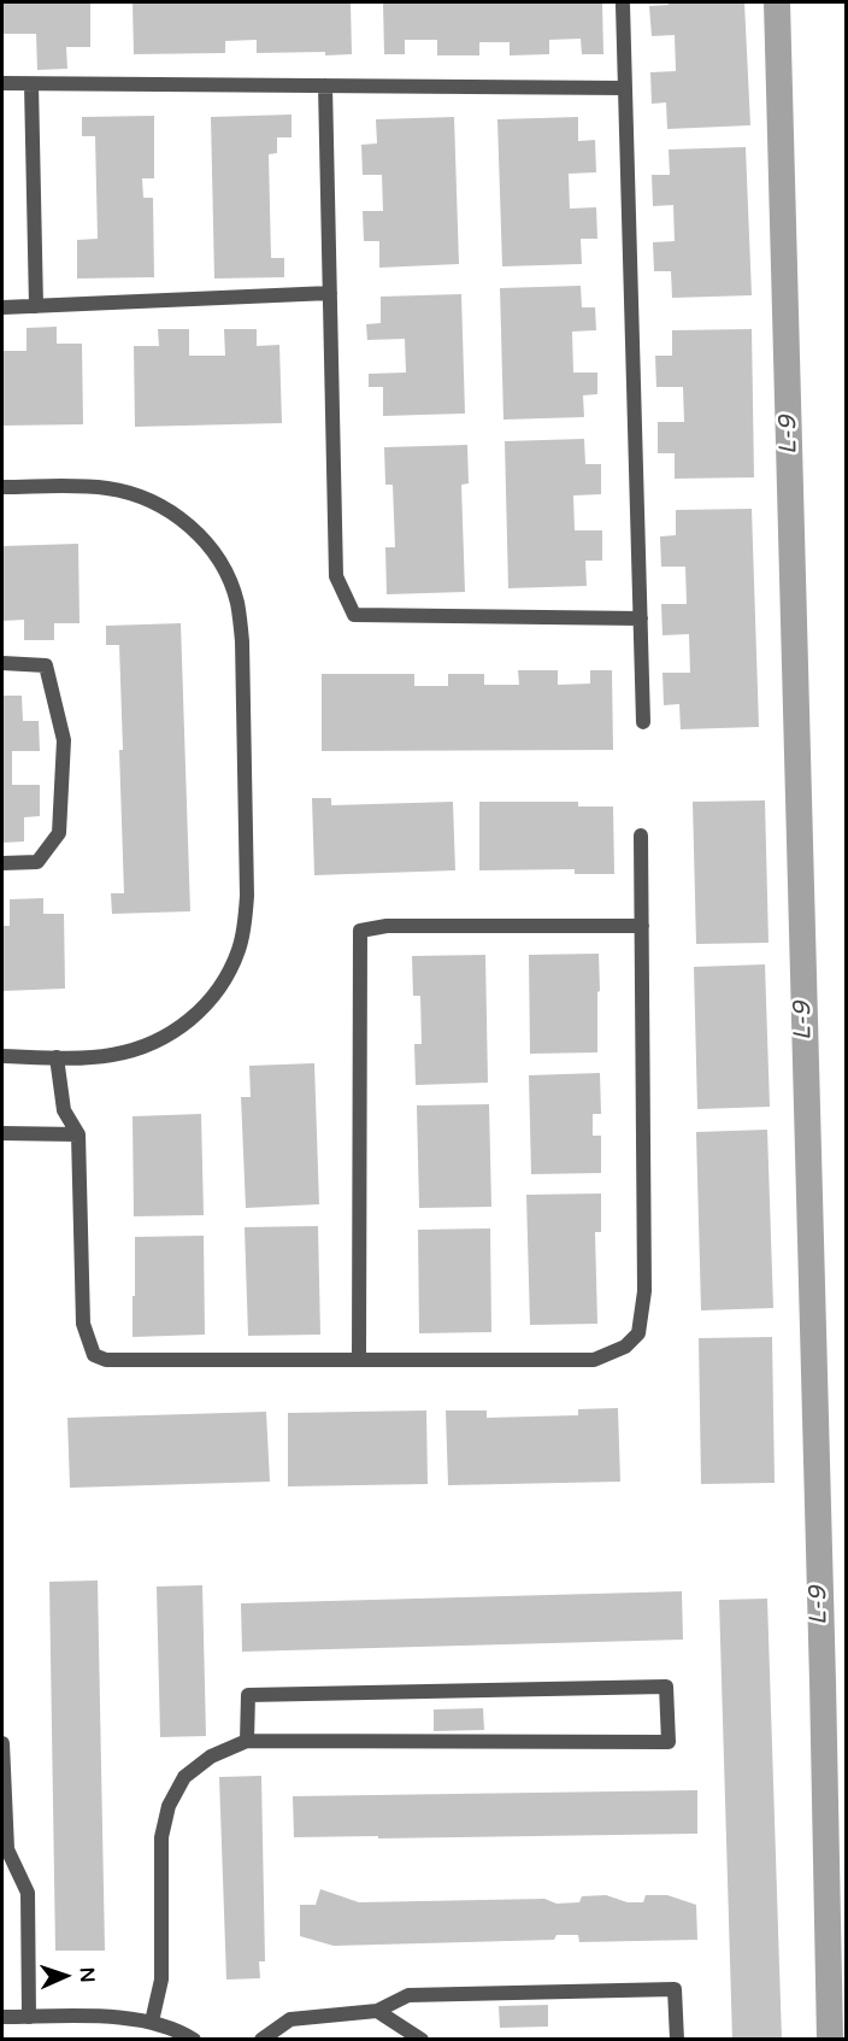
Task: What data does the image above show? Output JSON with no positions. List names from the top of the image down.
{
  "water": ["L-9"],
  "north": "right"
}
